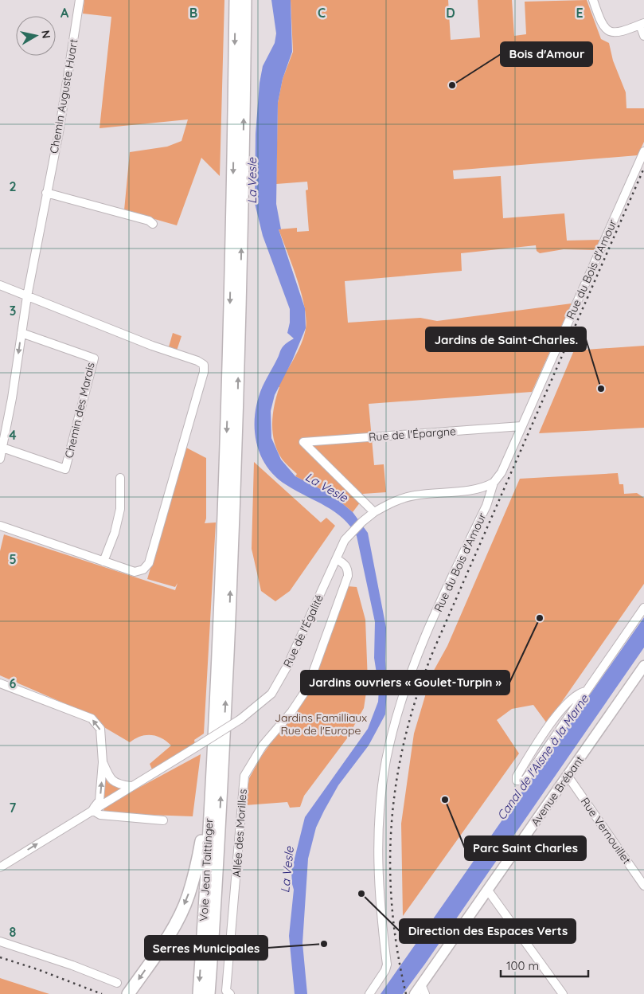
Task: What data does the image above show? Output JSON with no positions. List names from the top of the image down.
{
  "streets": {
    "highway": ["Voie Jean Taittinger"],
    "main road": ["Avenue Brébant"],
    "street": [
      "Chemin Auguste Huart",
      "Rue du Bois d'Amour",
      "Chemin des Marais",
      "Rue de l'Épargne",
      "Rue de l'Égalité",
      "Rue Vernouillet",
      "Allée des Morilles"
    ]
  },
  "crossings": [
    ["Rue du Bois d'Amour", "Rue de l'Épargne"],
    ["Rue de l'Épargne", "Rue de l'Égalité"],
    ["Rue de l'Égalité", "Allée des Morilles"],
    ["Avenue Brébant", "Rue Vernouillet"]
  ],
  "water": ["La Vesle", "Canal de l'Aisne à la Marne"],
  "parks": ["Jardins Familliaux Rue de l'Europe"],
  "places": [
    "Bois d'Amour",
    "Jardins de Saint-Charles.",
    "Jardins ouvriers « Goulet-Turpin »",
    "Parc Saint Charles",
    "Direction des Espaces Verts",
    "Serres Municipales"
  ],
  "scale_bar": "100 m",
  "north": "right",
  "grid": {
    "columns": [
      "A",
      "B",
      "C",
      "D",
      "E"
    ],
    "rows": [
      "2",
      "3",
      "4",
      "5",
      "6",
      "7",
      "8"
    ]
  }
}
